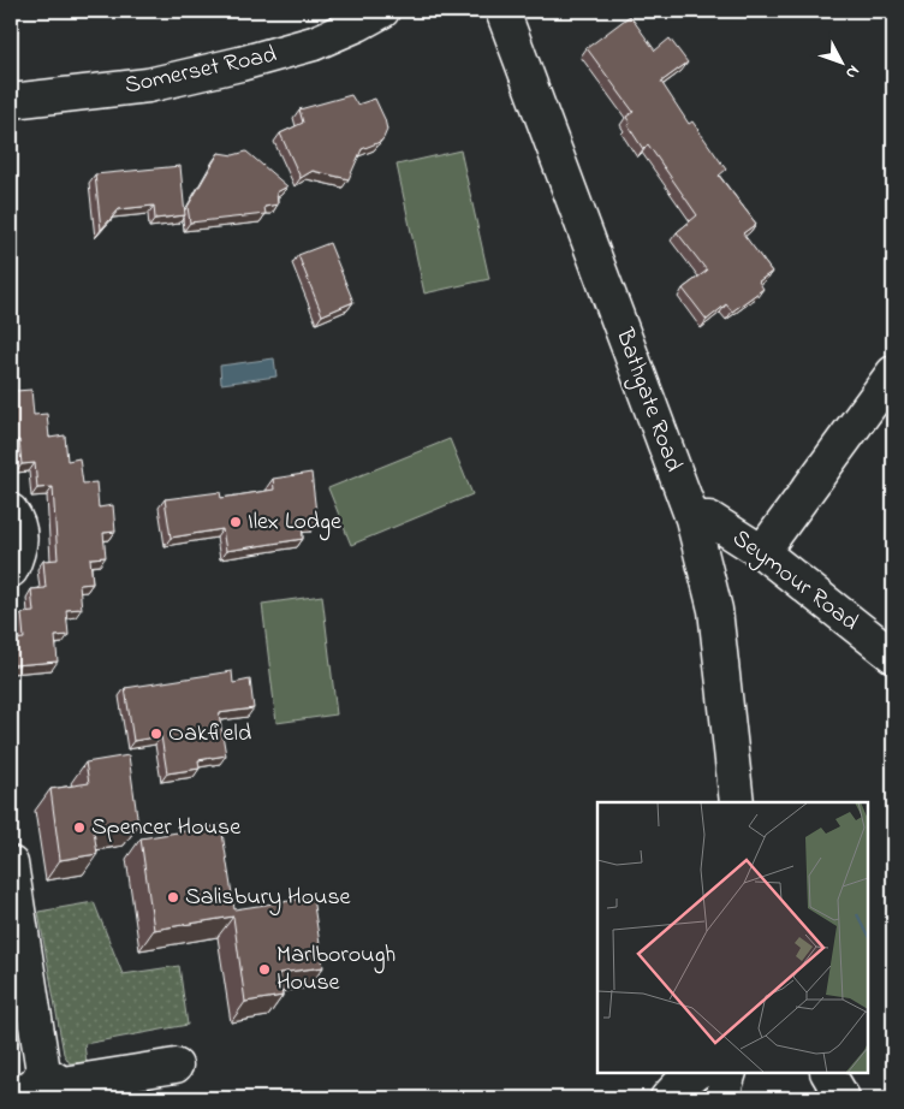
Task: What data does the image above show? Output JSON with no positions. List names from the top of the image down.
{
  "streets": {
    "street": ["Somerset Road", "Bathgate Road", "Seymour Road"]
  },
  "crossings": [
    ["Bathgate Road", "Seymour Road"]
  ],
  "places": [
    "Ilex Lodge",
    "Oakfield",
    "Spencer House",
    "Salisbury House",
    "Marlborough House"
  ],
  "north": "bottom right"
}
